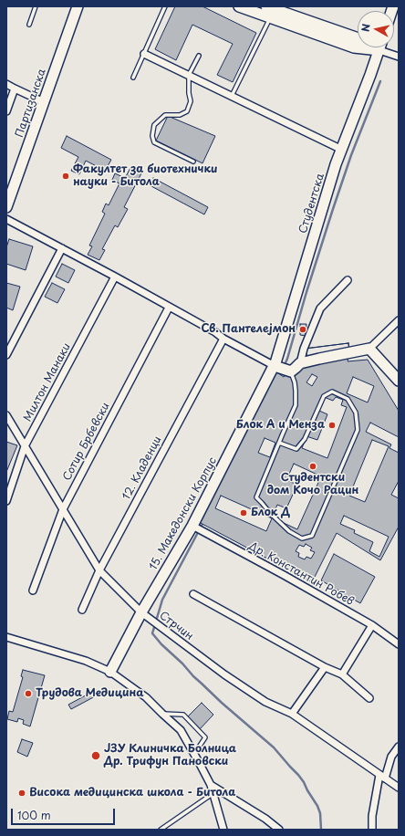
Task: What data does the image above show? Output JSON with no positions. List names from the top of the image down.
{
  "streets": {
    "street": [
      "Партизанска",
      "Студентска",
      "Милтон Манаки",
      "Сотир Брбевски",
      "12. Кладенци",
      "15. Македонски Корпус",
      "Др. Константин Робев",
      "Стрчин"
    ]
  },
  "crossings": [
    ["Студентска", "15. Македонски Корпус"],
    ["Милтон Манаки", "Стрчин"],
    ["Сотир Брбевски", "Стрчин"],
    ["12. Кладенци", "Стрчин"],
    ["15. Македонски Корпус", "Др. Константин Робев"],
    ["15. Македонски Корпус", "Стрчин"]
  ],
  "places": [
    "Факултет за биотехнички науки - Битола",
    "Св. Пантелејмон",
    "Блок А и Менза",
    "Студентски дом Кочо Рацин",
    "Блок Д",
    "Трудова Медицина",
    "ЈЗУ Клиничка Болница Др. Трифун Пановски",
    "Висока медицинска школа - Битола"
  ],
  "scale_bar": "100 m",
  "north": "left"
}
